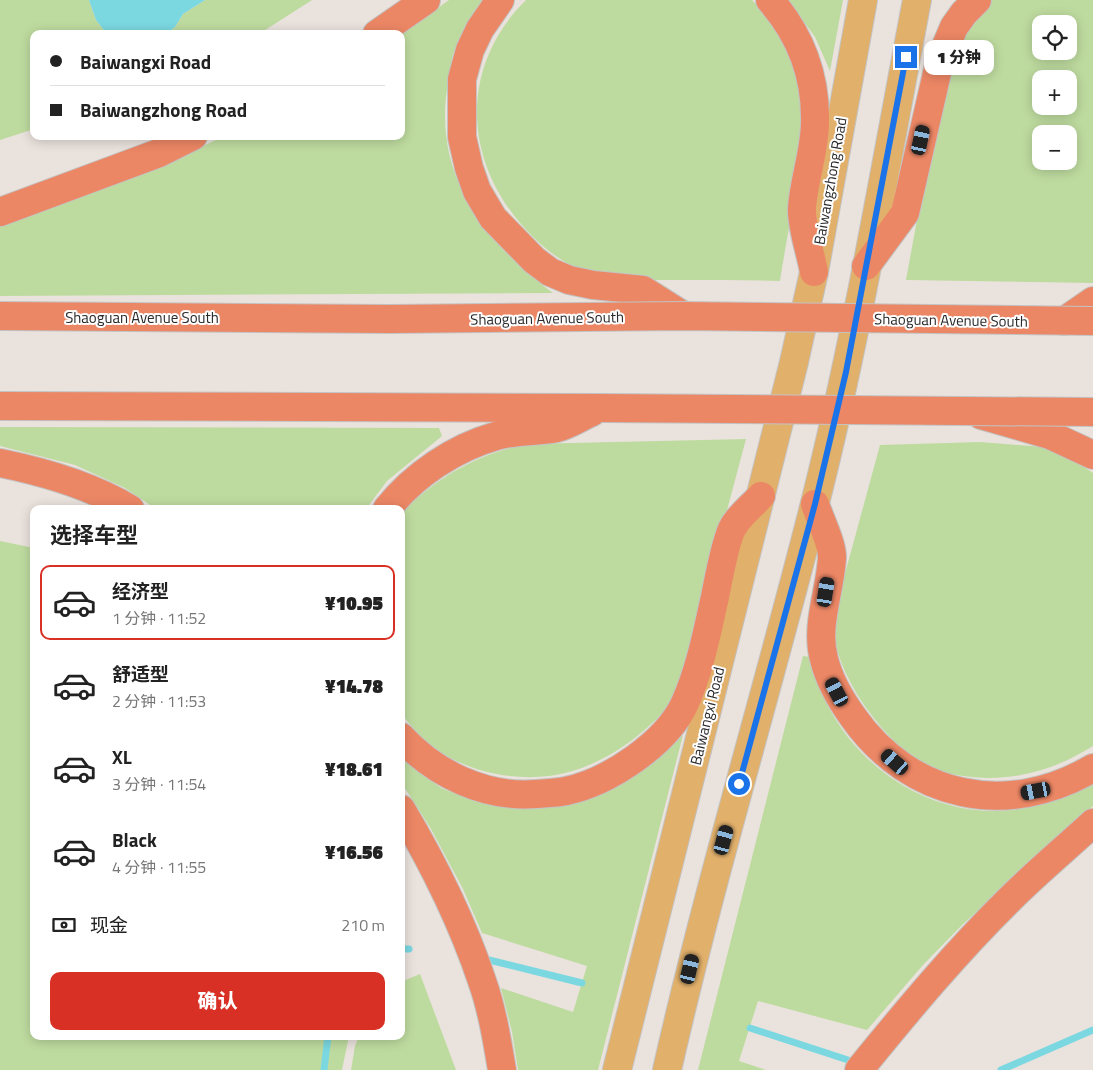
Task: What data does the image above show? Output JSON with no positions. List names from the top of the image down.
{
  "streets": {
    "highway": ["Shaoguan Avenue South"],
    "main road": ["Baiwangzhong Road", "Baiwangxi Road"]
  },
  "crossings": [
    ["Baiwangzhong Road", "Baiwangxi Road"]
  ],
  "page": {
    "map_buttons": ["+", "−"],
    "banner": ["Baiwangxi Road", "Baiwangzhong Road"],
    "bubble": "1 分钟",
    "heading": "选择车型",
    "list": [
      {
        "name": "经济型",
        "note": "1 分钟 · 11:52",
        "value": "¥10.95"
      },
      {
        "name": "舒适型",
        "note": "2 分钟 · 11:53",
        "value": "¥14.78"
      },
      {
        "name": "XL",
        "note": "3 分钟 · 11:54",
        "value": "¥18.61"
      },
      {
        "name": "Black",
        "note": "4 分钟 · 11:55",
        "value": "¥16.56"
      }
    ],
    "pay": ["现金", "210 m"],
    "buttons": "确认"
  }
}
